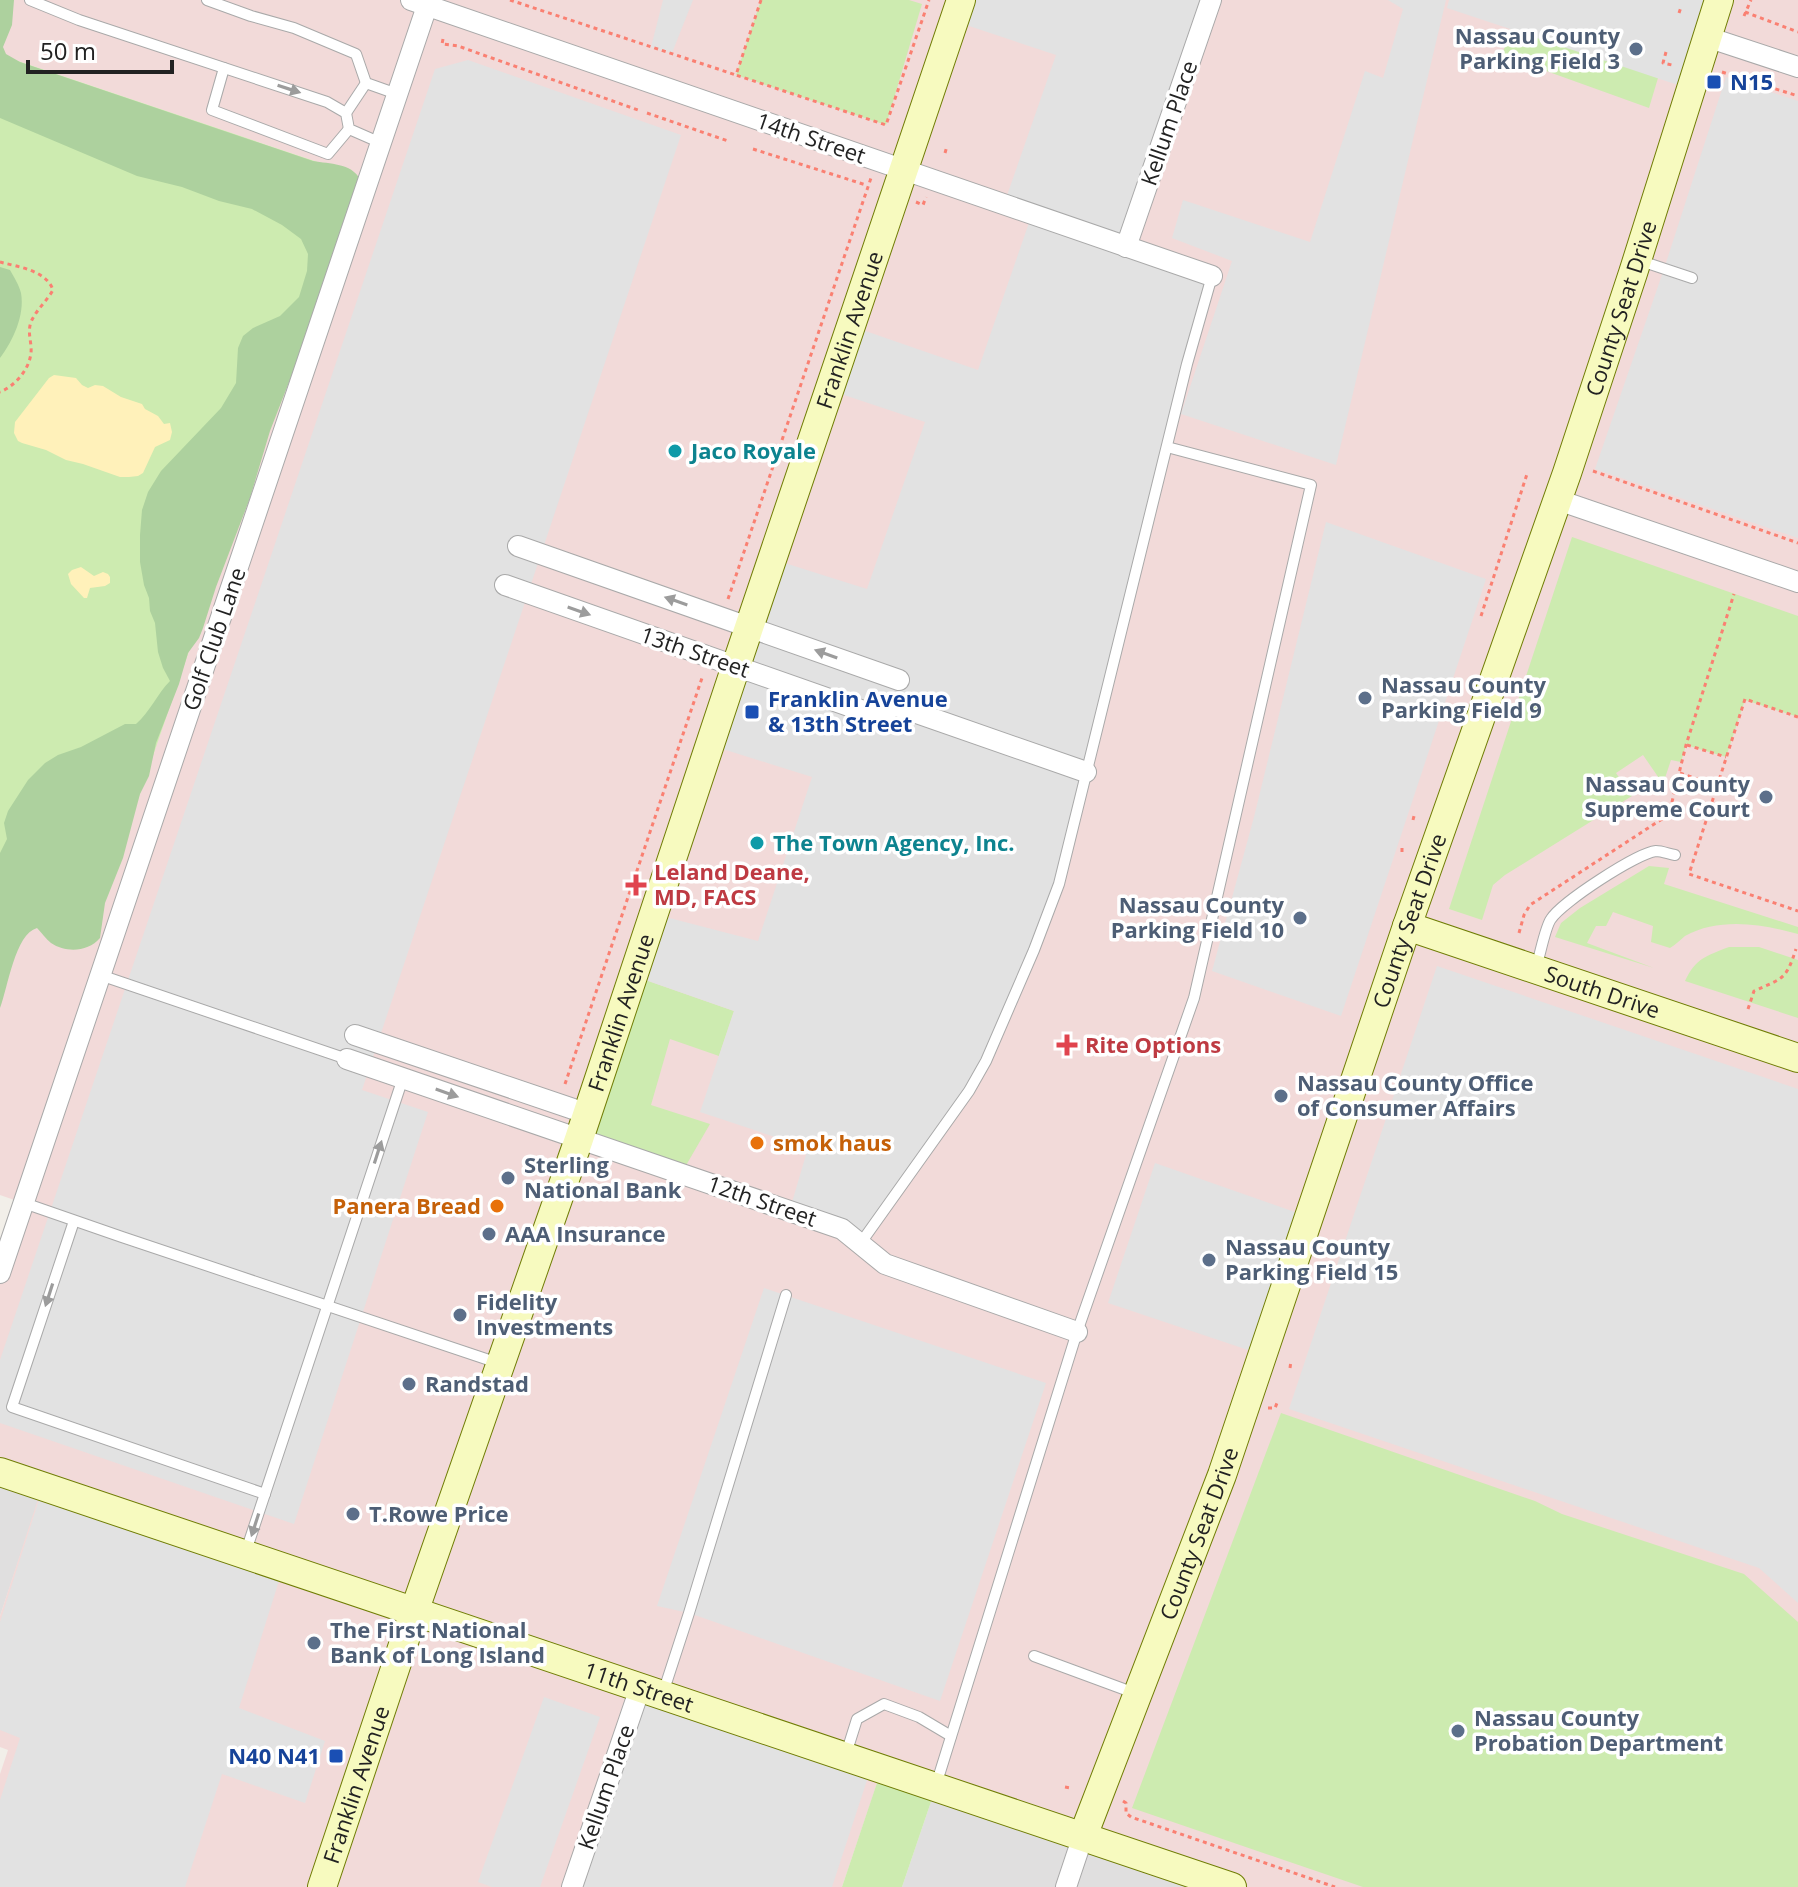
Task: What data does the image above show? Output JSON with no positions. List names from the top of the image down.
{
  "streets": {
    "main road": [
      "County Seat Drive",
      "Franklin Avenue",
      "South Drive",
      "11th Street"
    ],
    "street": [
      "Kellum Place",
      "14th Street",
      "Golf Club Lane",
      "13th Street",
      "12th Street"
    ]
  },
  "crossings": [
    ["Kellum Place", "14th Street"],
    ["Kellum Place", "11th Street"],
    ["14th Street", "Franklin Avenue"],
    ["14th Street", "Golf Club Lane"],
    ["County Seat Drive", "South Drive"],
    ["County Seat Drive", "11th Street"],
    ["Franklin Avenue", "13th Street"],
    ["Franklin Avenue", "12th Street"],
    ["Franklin Avenue", "11th Street"]
  ],
  "places": {
    "other": [
      "Nassau County Parking Field 3",
      "Jaco Royale",
      "Nassau County Parking Field 9",
      "Nassau County Supreme Court",
      "The Town Agency, Inc.",
      "Nassau County Parking Field 10",
      "Nassau County Office of Consumer Affairs",
      "smok haus",
      "Sterling National Bank",
      "Panera Bread",
      "AAA Insurance",
      "Nassau County Parking Field 15",
      "Fidelity Investments",
      "Randstad",
      "T.Rowe Price",
      "The First National Bank of Long Island",
      "Nassau County Probation Department"
    ],
    "transit": ["N15", "Franklin Avenue & 13th Street", "N40 N41"],
    "health": ["Leland Deane, MD, FACS", "Rite Options"]
  },
  "scale_bar": "50 m"
}
